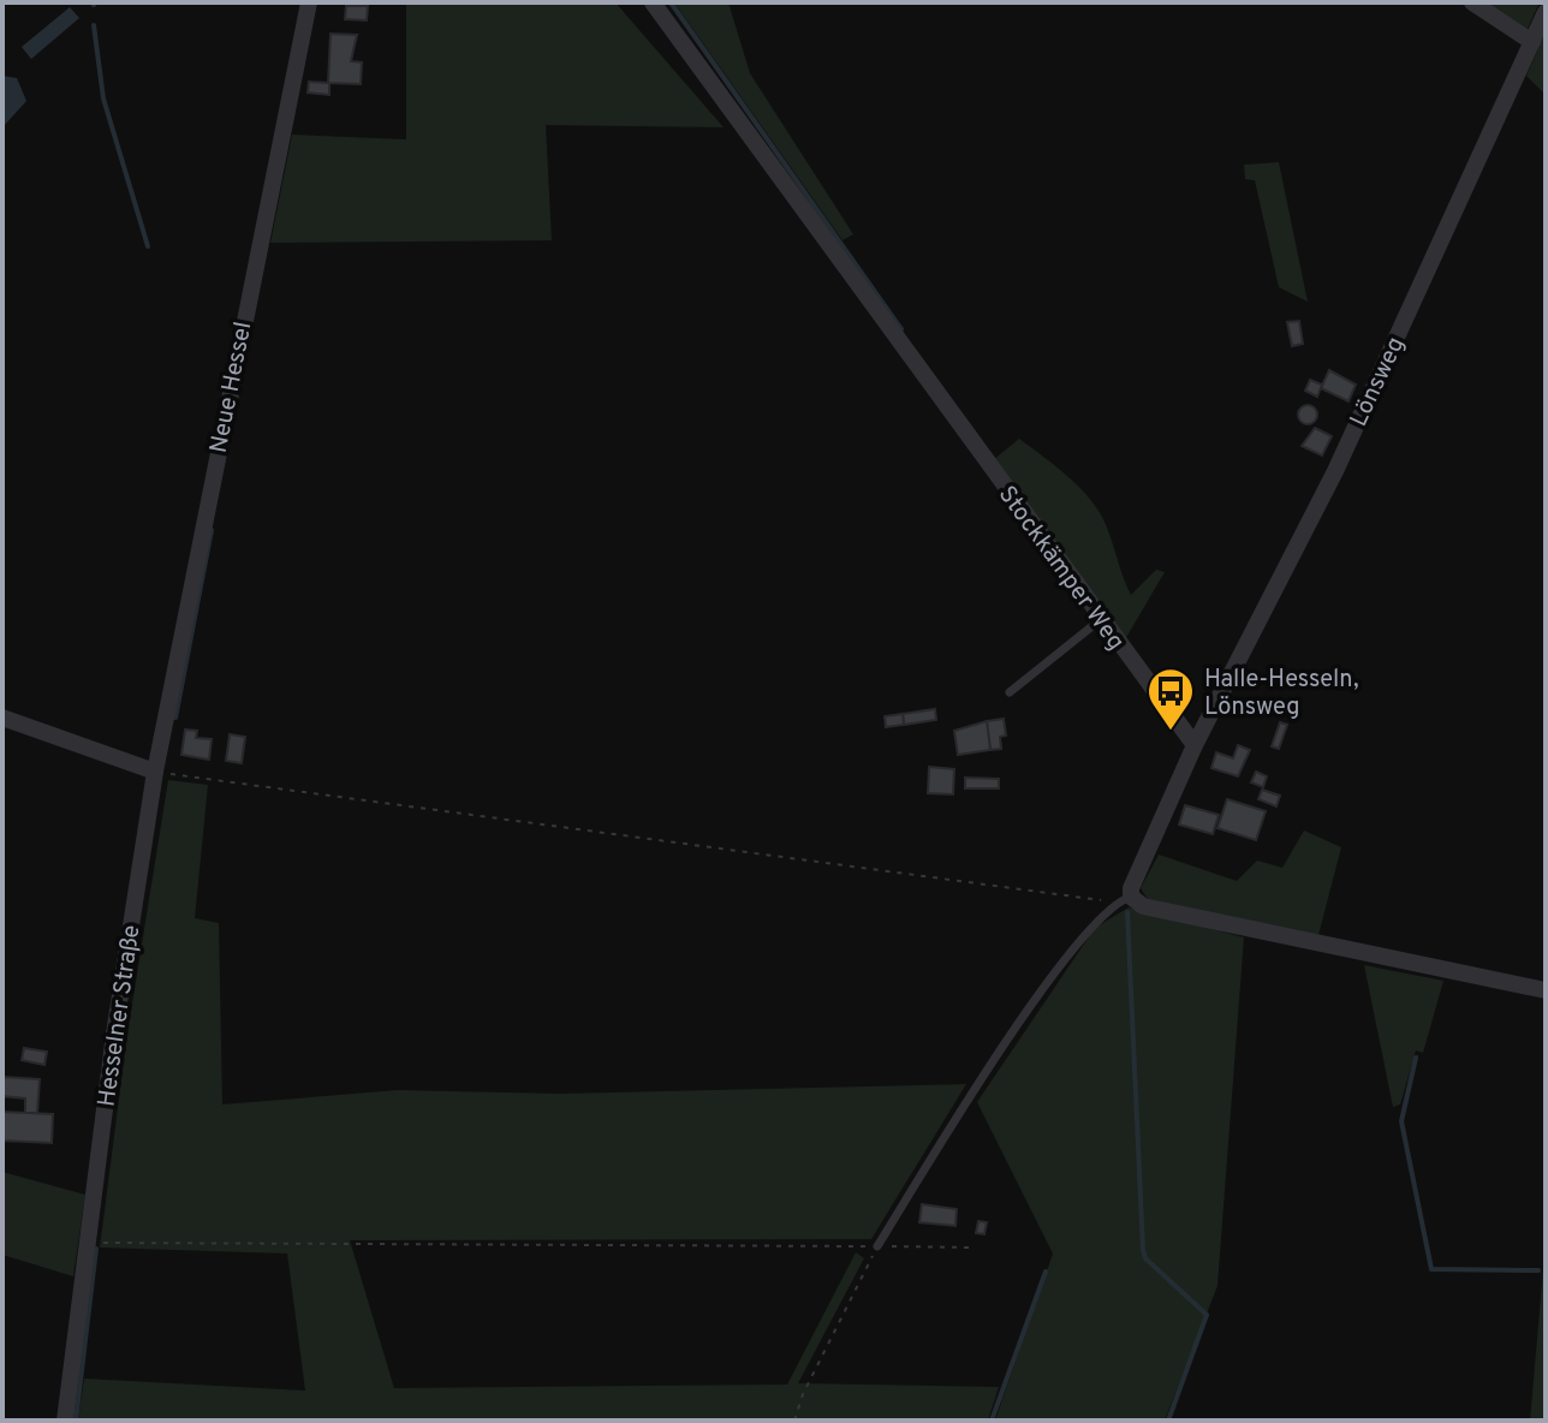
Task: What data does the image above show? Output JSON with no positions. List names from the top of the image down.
{
  "streets": {
    "street": [
      "Lönsweg",
      "Neue Hessel",
      "Stockkämper Weg",
      "Hesselner Straße"
    ]
  },
  "crossings": [
    ["Lönsweg", "Stockkämper Weg"],
    ["Neue Hessel", "Hesselner Straße"]
  ],
  "places": {
    "bus stop": ["Halle-Hesseln, Lönsweg"]
  }
}
